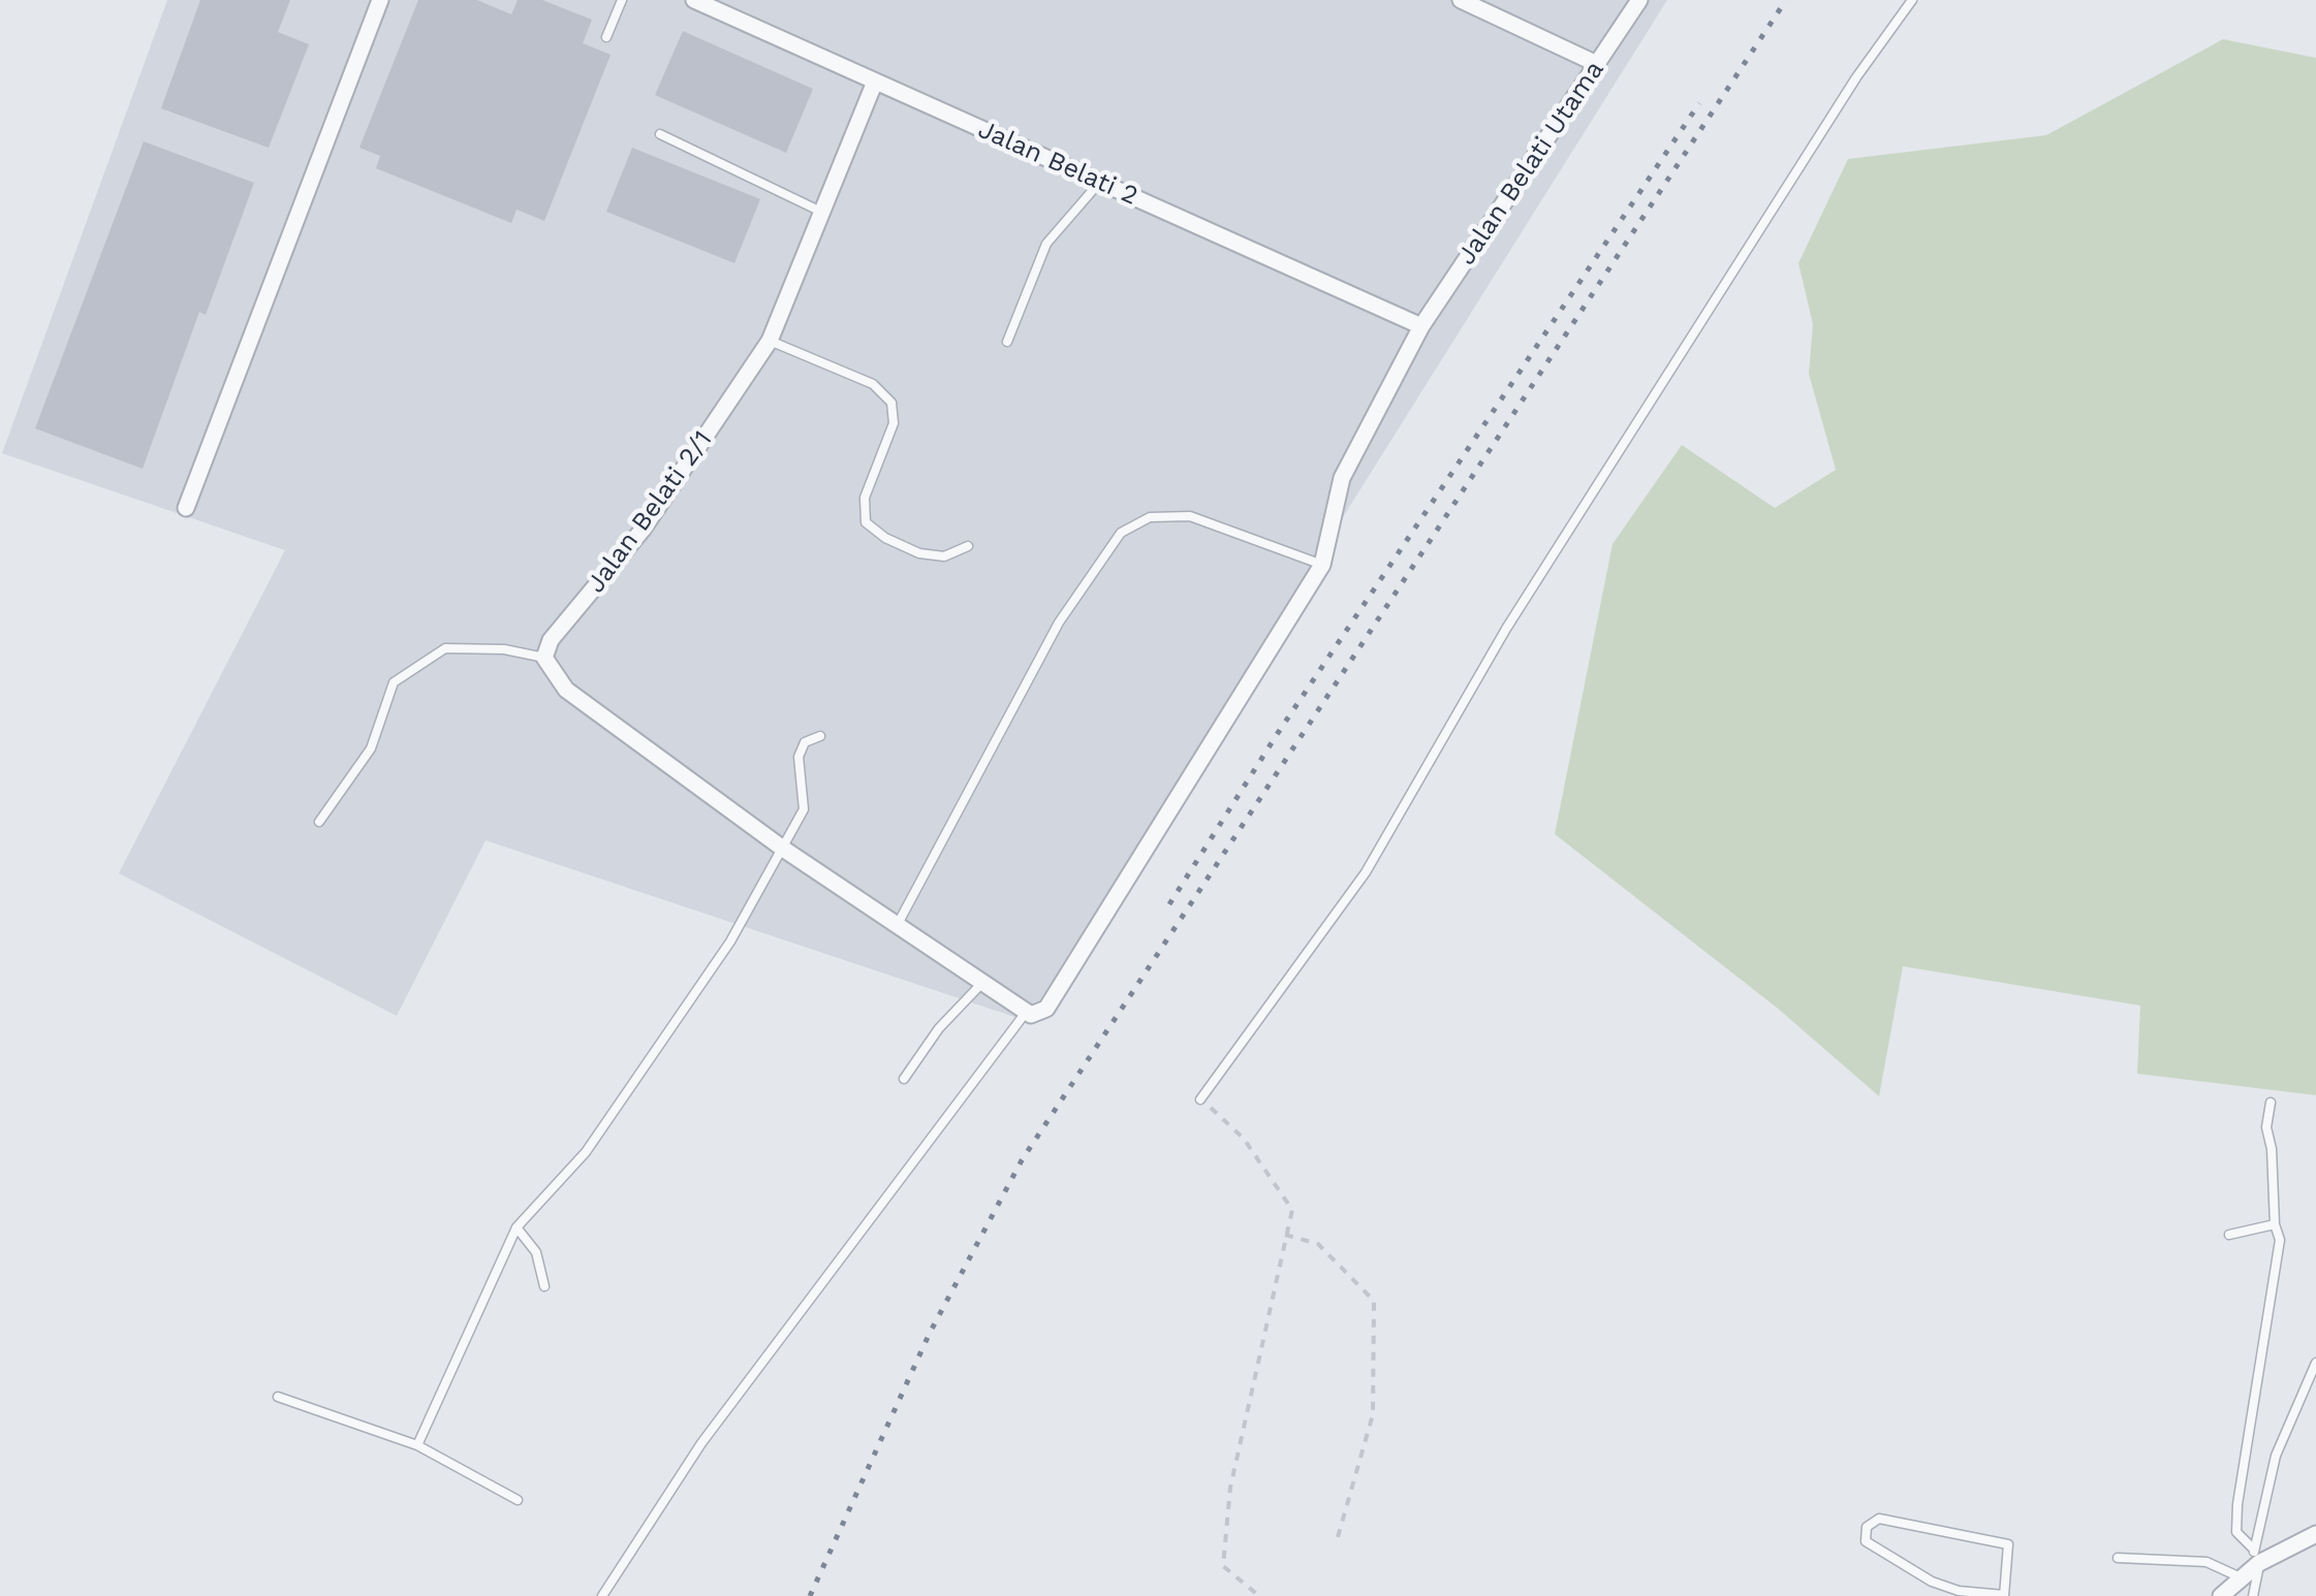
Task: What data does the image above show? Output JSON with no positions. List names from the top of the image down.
{
  "streets": {
    "street": ["Jalan Belati 2", "Jalan Belati Utama", "Jalan Belati 2/1"]
  },
  "crossings": [
    ["Jalan Belati 2", "Jalan Belati Utama"],
    ["Jalan Belati 2", "Jalan Belati 2/1"]
  ]
}
